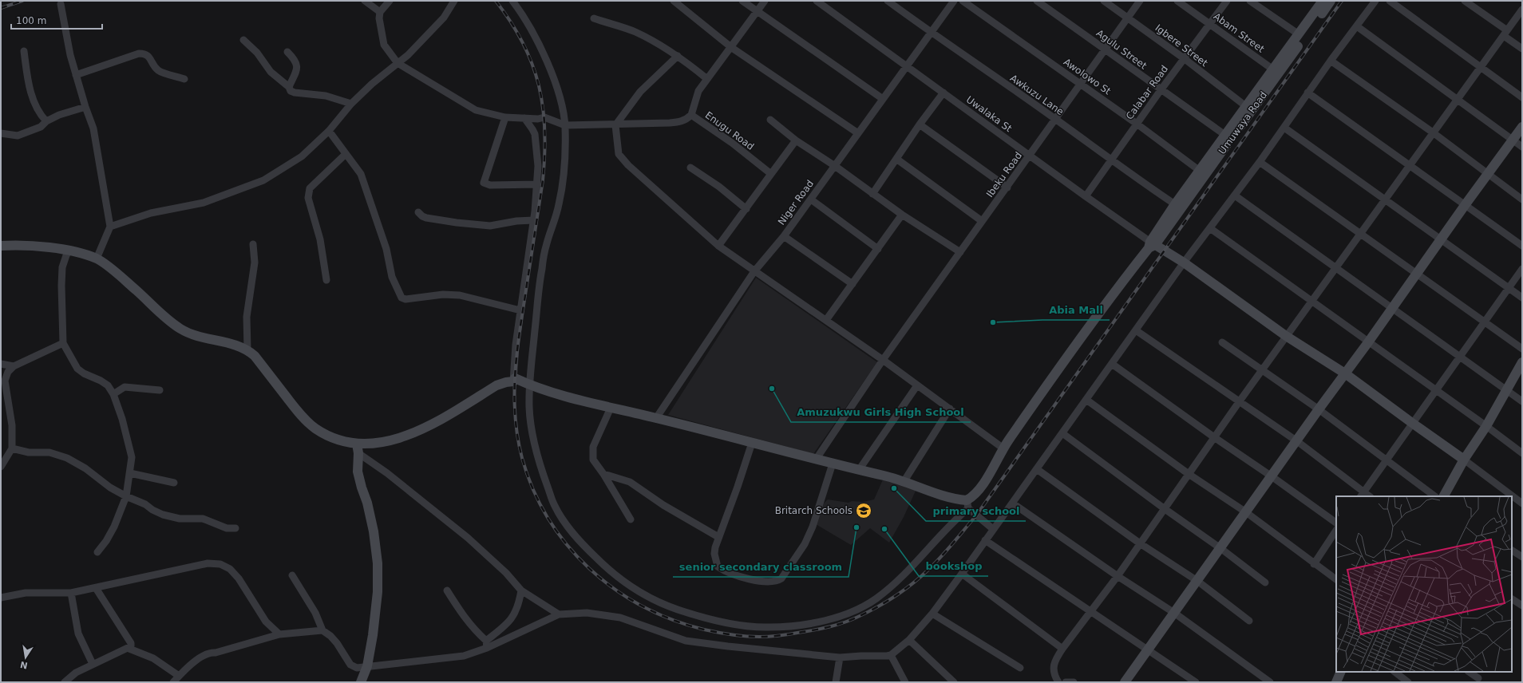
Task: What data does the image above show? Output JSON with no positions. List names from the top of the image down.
{
  "streets": {
    "street": [
      "Abam Street",
      "Igbere Street",
      "Agulu Street",
      "Awolowo St",
      "Calabar Road",
      "Awkuzu Lane",
      "Uwalaka St",
      "Umuwaya Road",
      "Enugu Road",
      "Ibeku Road",
      "Niger Road"
    ]
  },
  "crossings": [
    ["Abam Street", "Calabar Road"],
    ["Abam Street", "Umuwaya Road"],
    ["Igbere Street", "Calabar Road"],
    ["Igbere Street", "Umuwaya Road"],
    ["Igbere Street", "Ibeku Road"],
    ["Agulu Street", "Calabar Road"],
    ["Agulu Street", "Umuwaya Road"],
    ["Agulu Street", "Ibeku Road"],
    ["Awolowo St", "Calabar Road"],
    ["Awolowo St", "Umuwaya Road"],
    ["Awolowo St", "Ibeku Road"],
    ["Calabar Road", "Awkuzu Lane"],
    ["Calabar Road", "Uwalaka St"],
    ["Awkuzu Lane", "Umuwaya Road"],
    ["Awkuzu Lane", "Ibeku Road"],
    ["Awkuzu Lane", "Niger Road"],
    ["Uwalaka St", "Umuwaya Road"],
    ["Uwalaka St", "Ibeku Road"],
    ["Uwalaka St", "Niger Road"]
  ],
  "places": {
    "other": [
      "Abia Mall",
      "Amuzukwu Girls High School",
      "primary school",
      "senior secondary classroom",
      "bookshop"
    ],
    "school or university": ["Britarch Schools"]
  },
  "scale_bar": "100 m",
  "north": "bottom"
}
